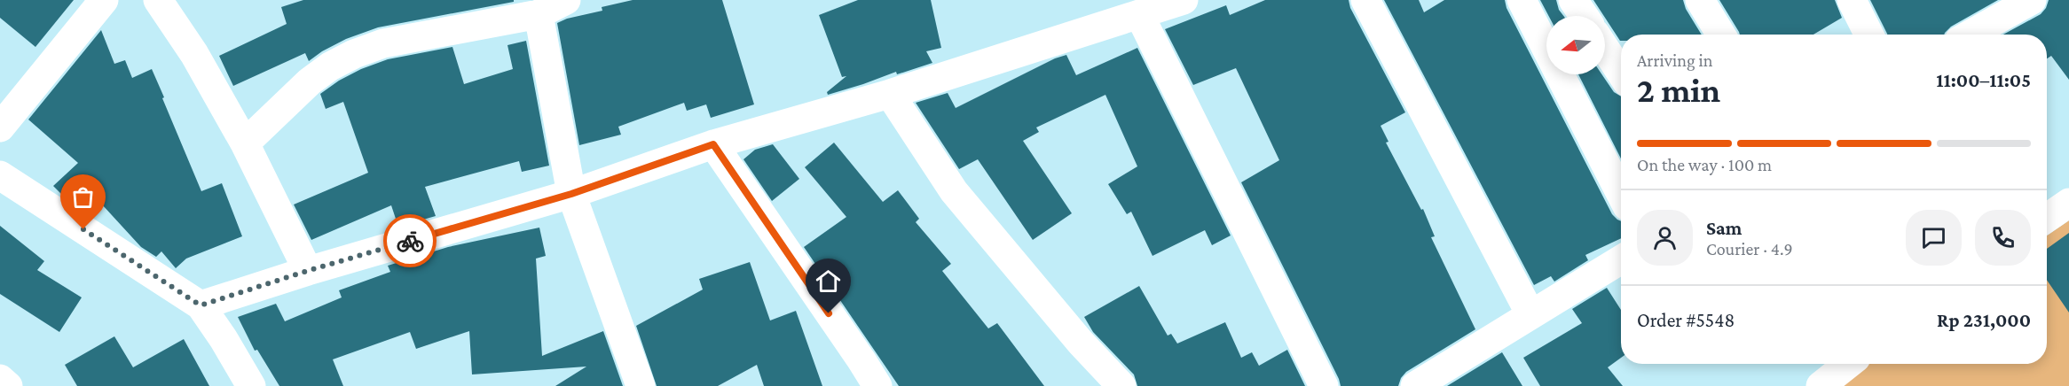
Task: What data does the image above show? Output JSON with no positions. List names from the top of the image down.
{
  "north": "left",
  "page": {
    "heading": ["2 min", "Arriving in", "11:00–11:05"],
    "panel": [
      "Sam",
      "Courier · 4.9",
      "Order #5548",
      "Rp 231,000"
    ],
    "bar": "On the way · 100 m"
  }
}
